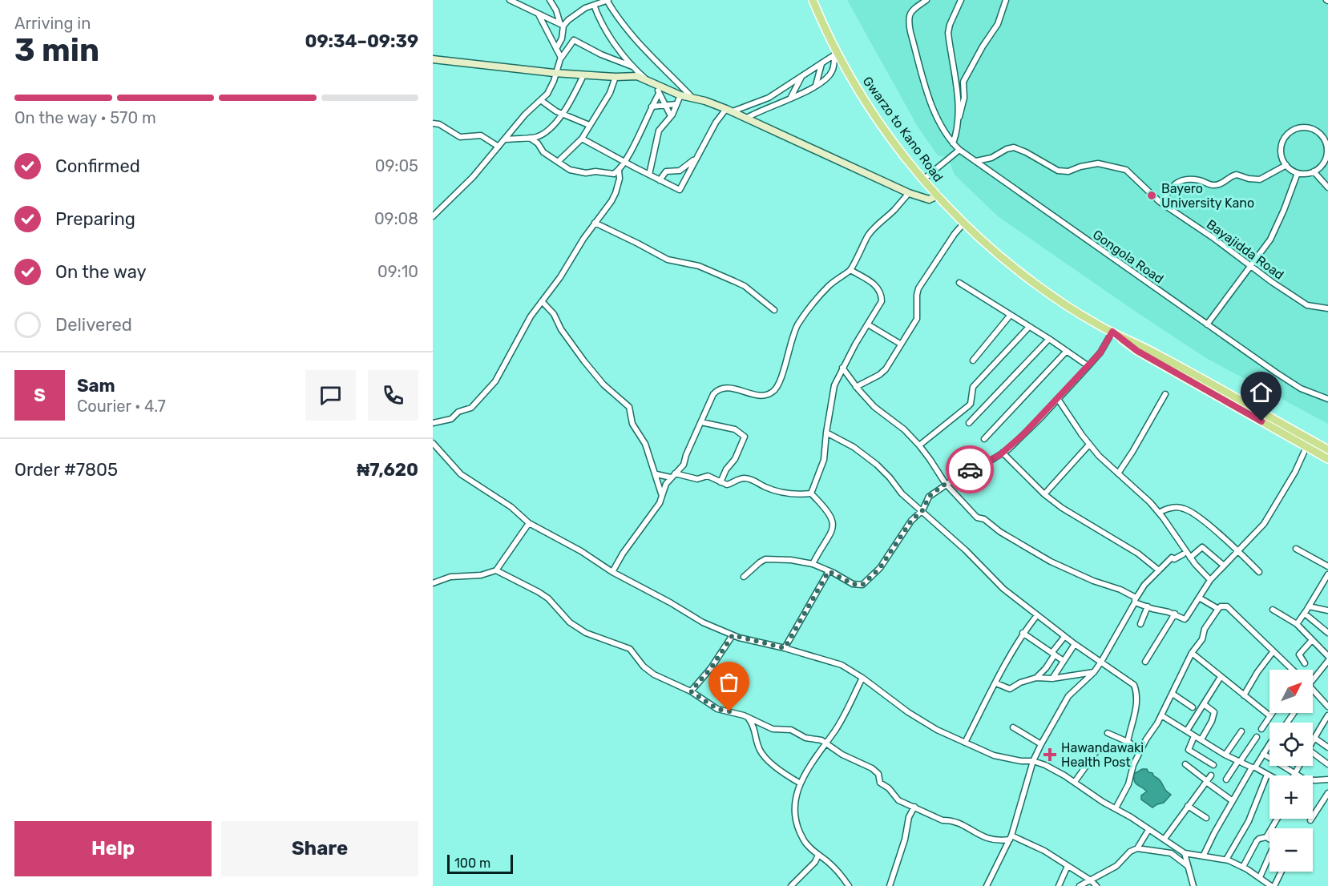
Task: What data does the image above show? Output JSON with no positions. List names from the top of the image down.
{
  "streets": {
    "main road": ["Gwarzo to Kano Road"],
    "street": ["Bayajidda Road", "Gongola Road"]
  },
  "crossings": [
    ["Bayajidda Road", "Gongola Road"]
  ],
  "places": {
    "other": ["Bayero University Kano"],
    "health": ["Hawandawaki Health Post"]
  },
  "scale_bar": "100 m",
  "north": "top right",
  "page": {
    "heading": ["3 min", "Arriving in", "09:34–09:39"],
    "panel": [
      "Sam",
      "Courier · 4.7",
      "Order #7805",
      "₦7,620"
    ],
    "bar": "On the way · 570 m",
    "list": [
      ["Confirmed", "09:05"],
      ["Preparing", "09:08"],
      ["On the way", "09:10"],
      "Delivered"
    ],
    "round": "S",
    "map_buttons": ["+", "−"],
    "buttons": ["Help", "Share"],
    "scale": "100 m"
  }
}
